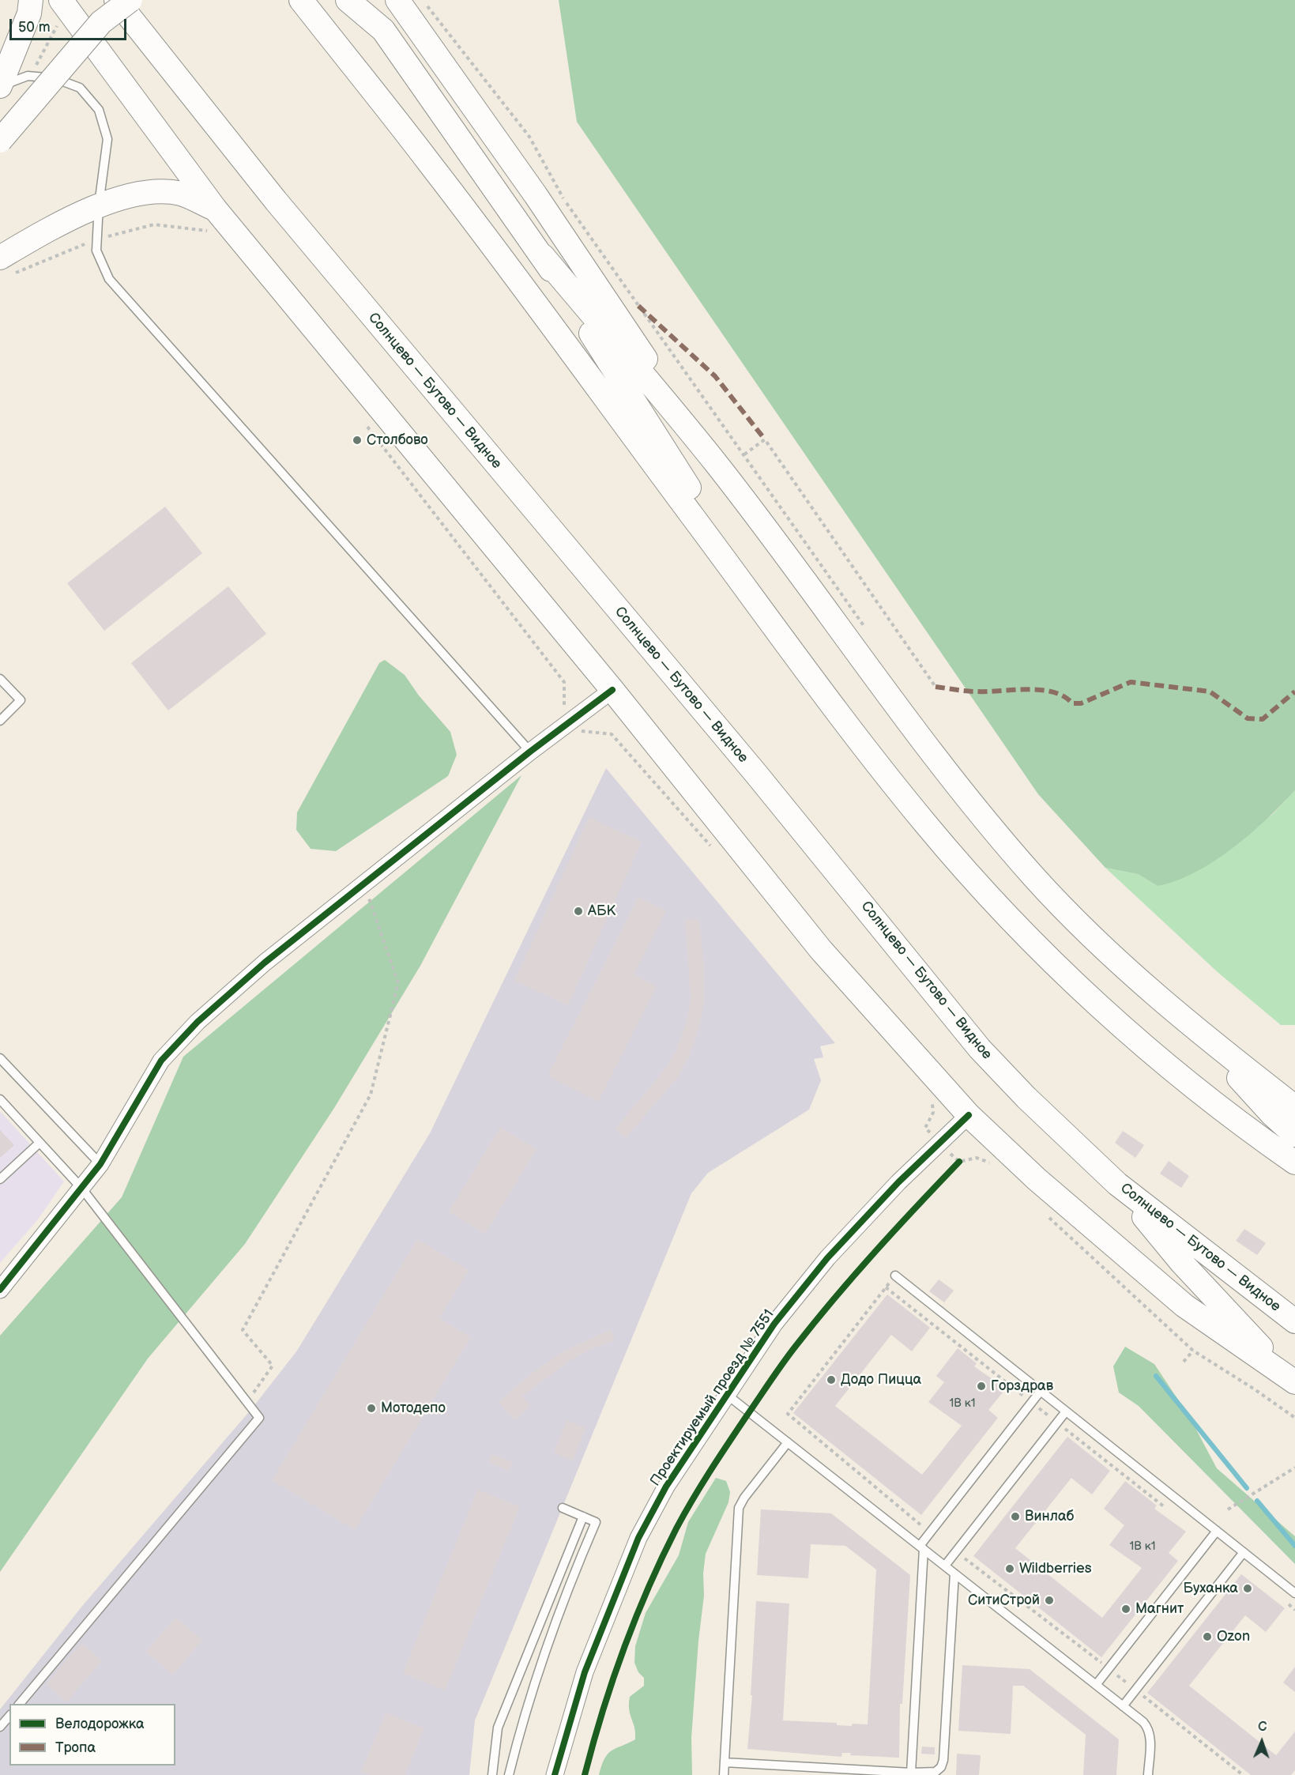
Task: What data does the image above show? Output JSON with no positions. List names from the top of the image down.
{
  "streets": {
    "main road": ["Солнцево — Бутово — Видное"],
    "street": ["Проектируемый проезд № 7551"]
  },
  "places": [
    "Столбово",
    "АБК",
    "Додо Пицца",
    "Горздрав",
    "Мотодепо",
    "Винлаб",
    "Wildberries",
    "Буханка",
    "СитиСтрой",
    "Магнит",
    "Ozon"
  ],
  "house_numbers": ["1В к1", "1В к1"],
  "legend": ["Велодорожка", "Тропа"],
  "scale_bar": "50 m",
  "north": "top"
}
